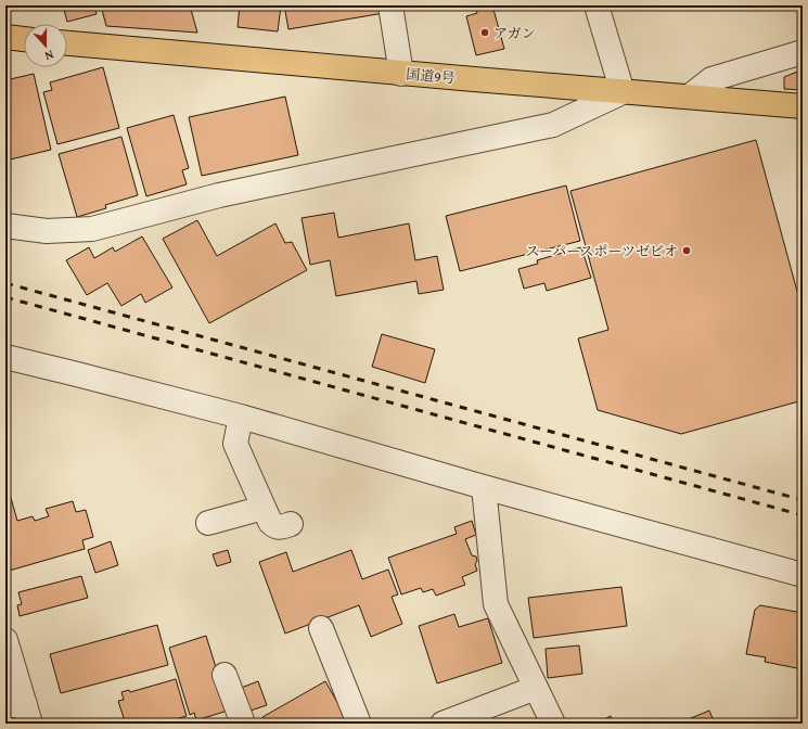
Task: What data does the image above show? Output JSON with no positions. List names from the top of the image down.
{
  "streets": {
    "highway": ["国道9号"]
  },
  "places": ["アガン", "スーパースポーツゼビオ"],
  "north": "bottom"
}
